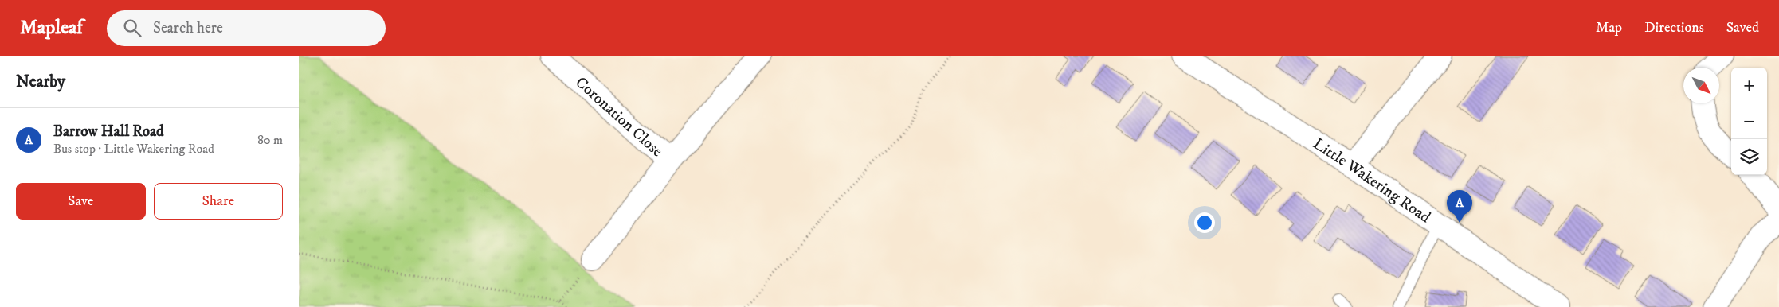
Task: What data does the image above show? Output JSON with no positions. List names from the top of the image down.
{
  "streets": {
    "street": ["Coronation Close", "Little Wakering Road"]
  },
  "north": "bottom right",
  "page": {
    "header": "Mapleaf",
    "search": "Search here",
    "nav": ["Map", "Directions", "Saved"],
    "heading": "Nearby",
    "map_buttons": ["+", "−"],
    "list": [
      {
        "mark": "A",
        "name": "Barrow Hall Road",
        "note": "Bus stop · Little Wakering Road",
        "value": "80 m"
      }
    ],
    "buttons": ["Save", "Share"],
    "pins": "A"
  }
}
